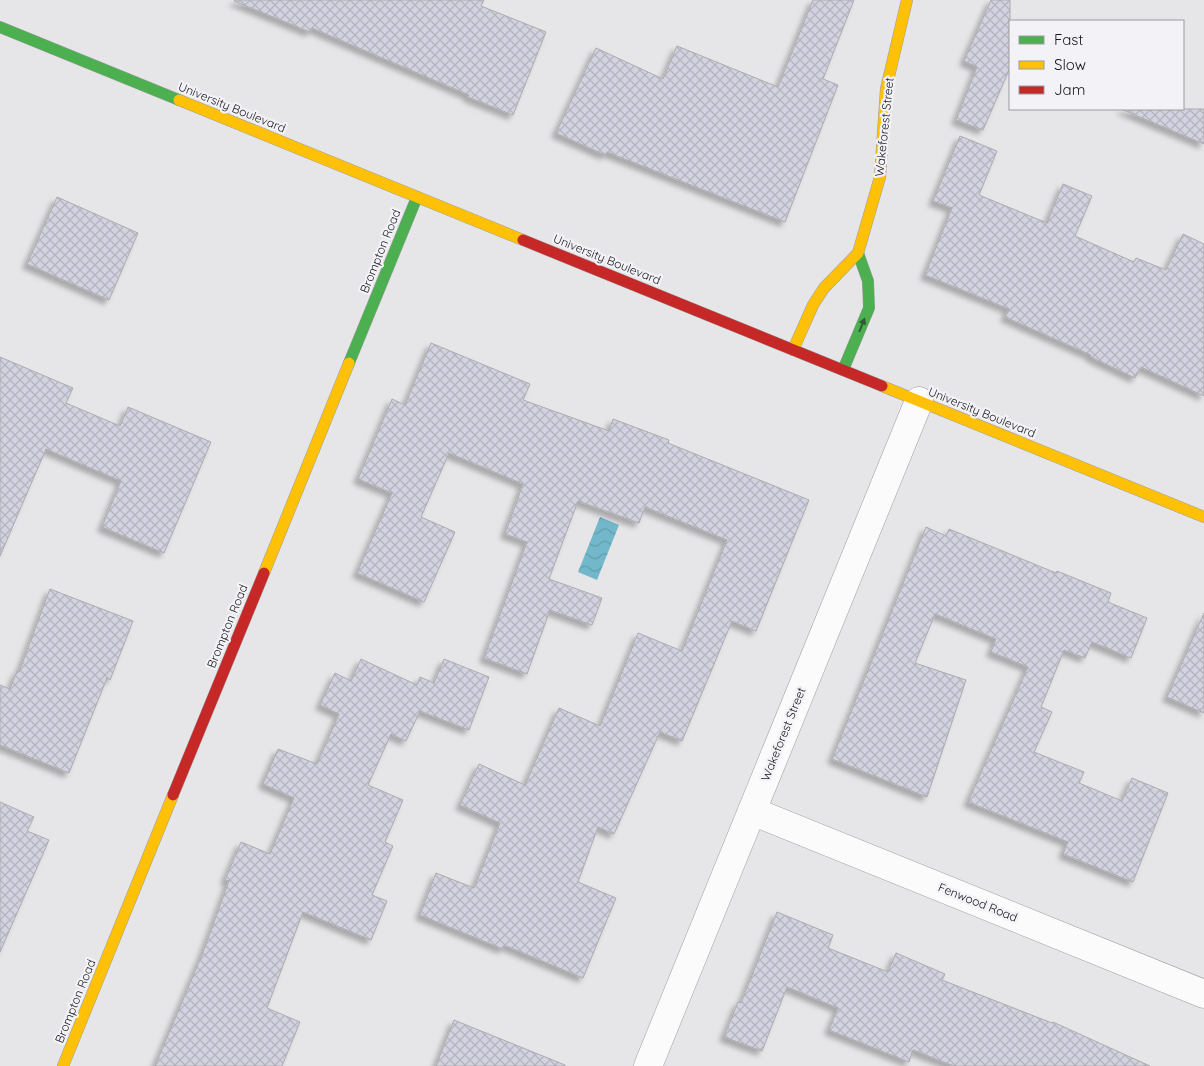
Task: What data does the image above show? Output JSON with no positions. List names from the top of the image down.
{
  "streets": {
    "street": [
      "University Boulevard",
      "Wakeforest Street",
      "Brompton Road",
      "Fenwood Road"
    ]
  },
  "crossings": [
    ["University Boulevard", "Wakeforest Street"],
    ["University Boulevard", "Brompton Road"],
    ["Wakeforest Street", "Fenwood Road"]
  ],
  "legend": ["Fast", "Slow", "Jam"]
}
